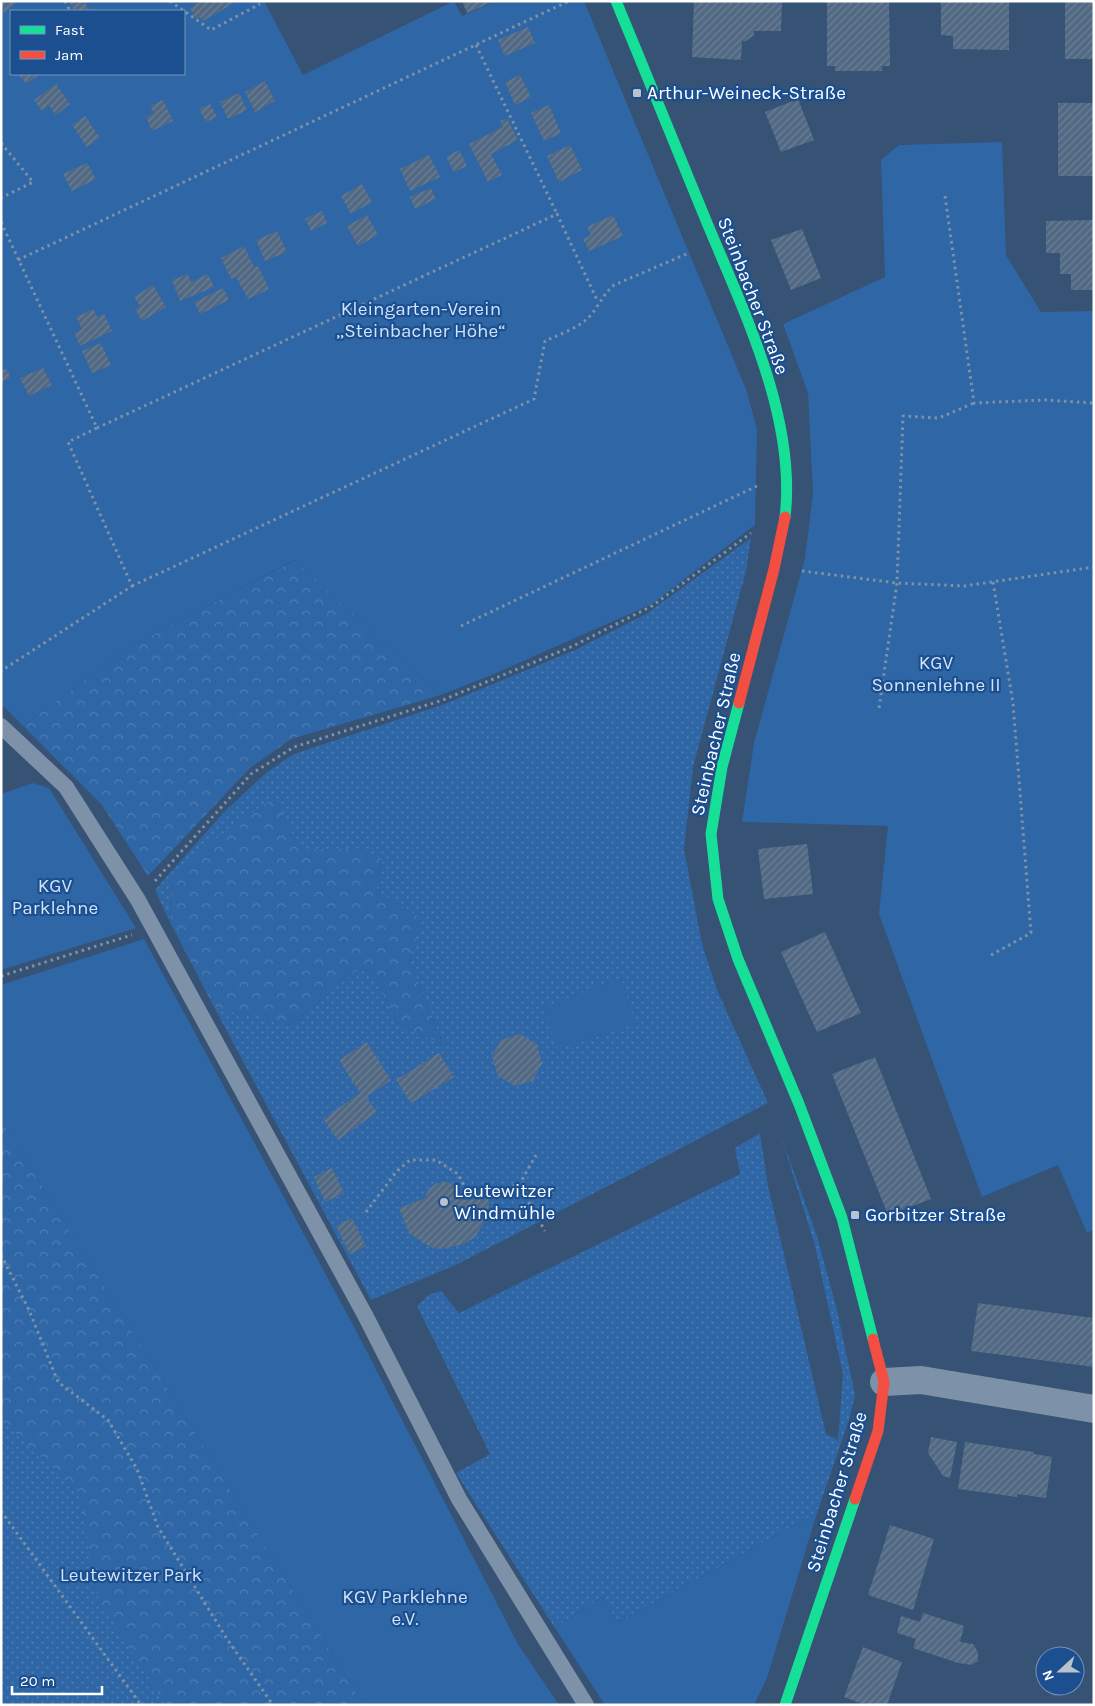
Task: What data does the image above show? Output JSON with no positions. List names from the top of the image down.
{
  "streets": {
    "street": ["Steinbacher Straße"]
  },
  "parks": [
    "Kleingarten-Verein „Steinbacher Höhe“",
    "KGV Sonnenlehne II",
    "KGV Parklehne",
    "Leutewitzer Park",
    "KGV Parklehne e.V."
  ],
  "places": {
    "transit": ["Arthur-Weineck-Straße", "Gorbitzer Straße"],
    "other": ["Leutewitzer Windmühle"]
  },
  "legend": ["Fast", "Jam"],
  "scale_bar": "20 m",
  "north": "left"
}
